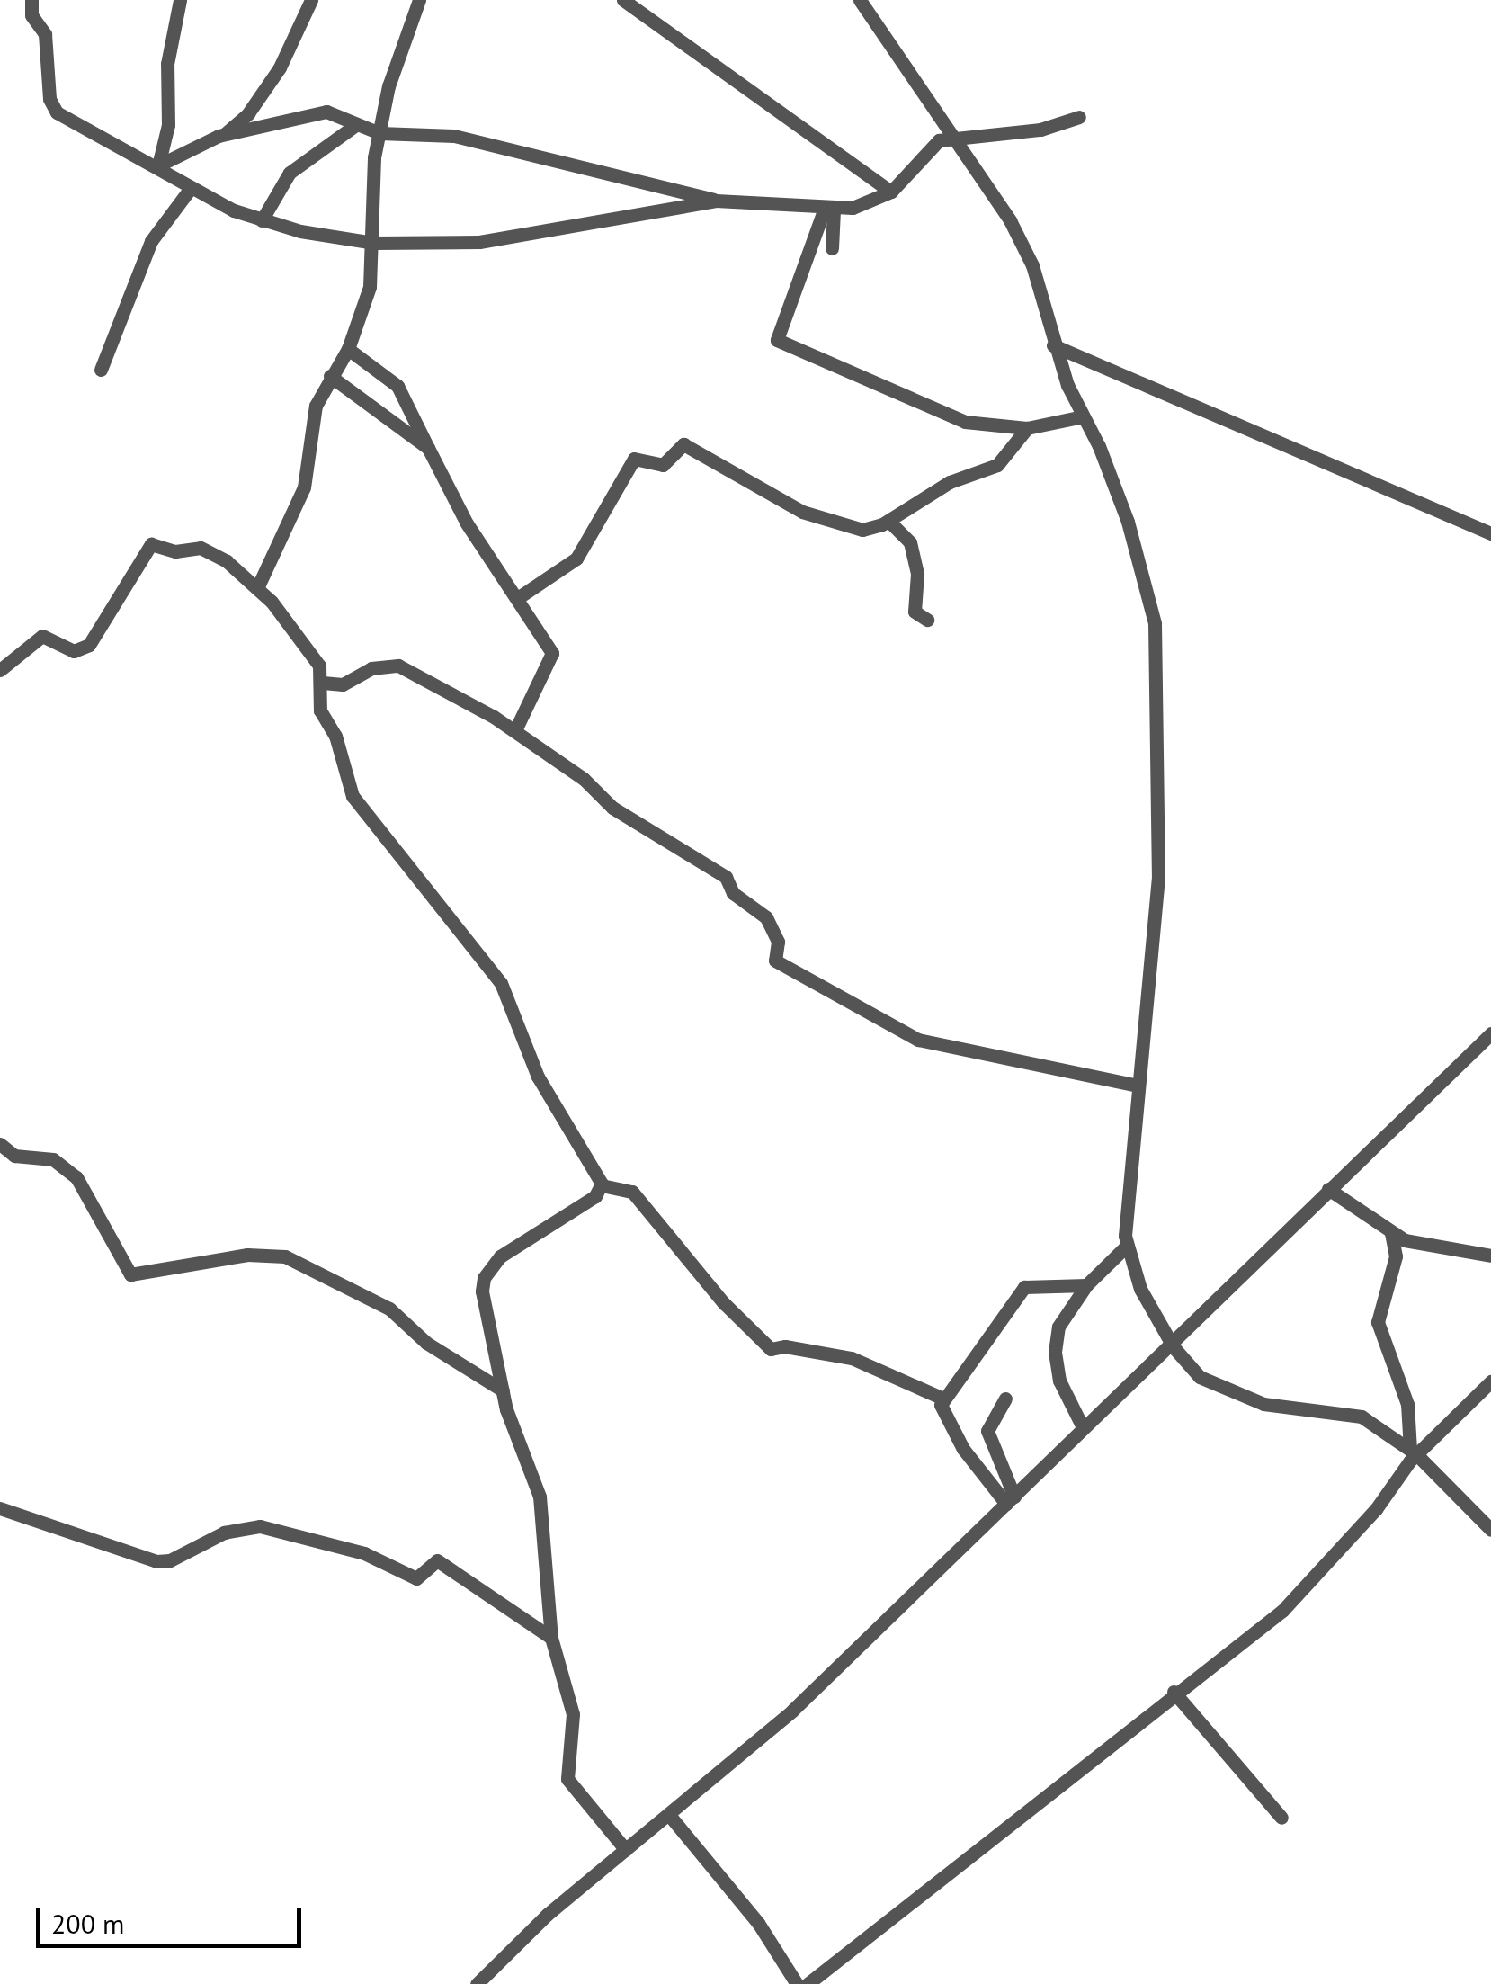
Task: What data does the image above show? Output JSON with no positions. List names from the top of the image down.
{
  "scale_bar": "200 m"
}
